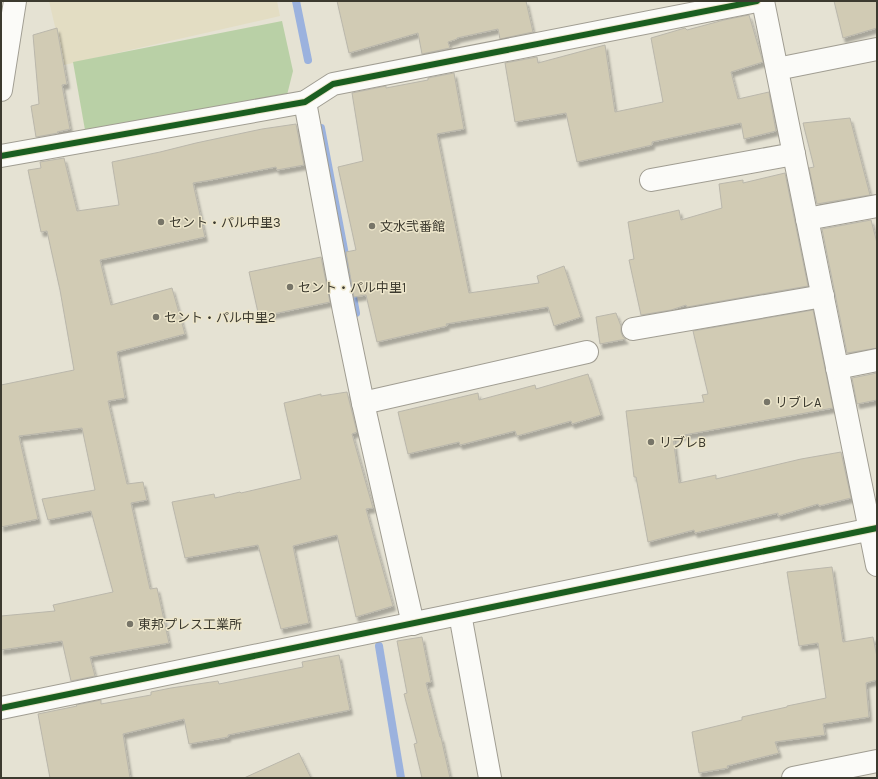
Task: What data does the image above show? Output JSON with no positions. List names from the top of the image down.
{
  "places": [
    "セント・パル中里3",
    "文水弐番館",
    "セント・パル中里1",
    "セント・パル中里2",
    "リブレA",
    "リブレB",
    "東邦プレス工業所"
  ]
}
